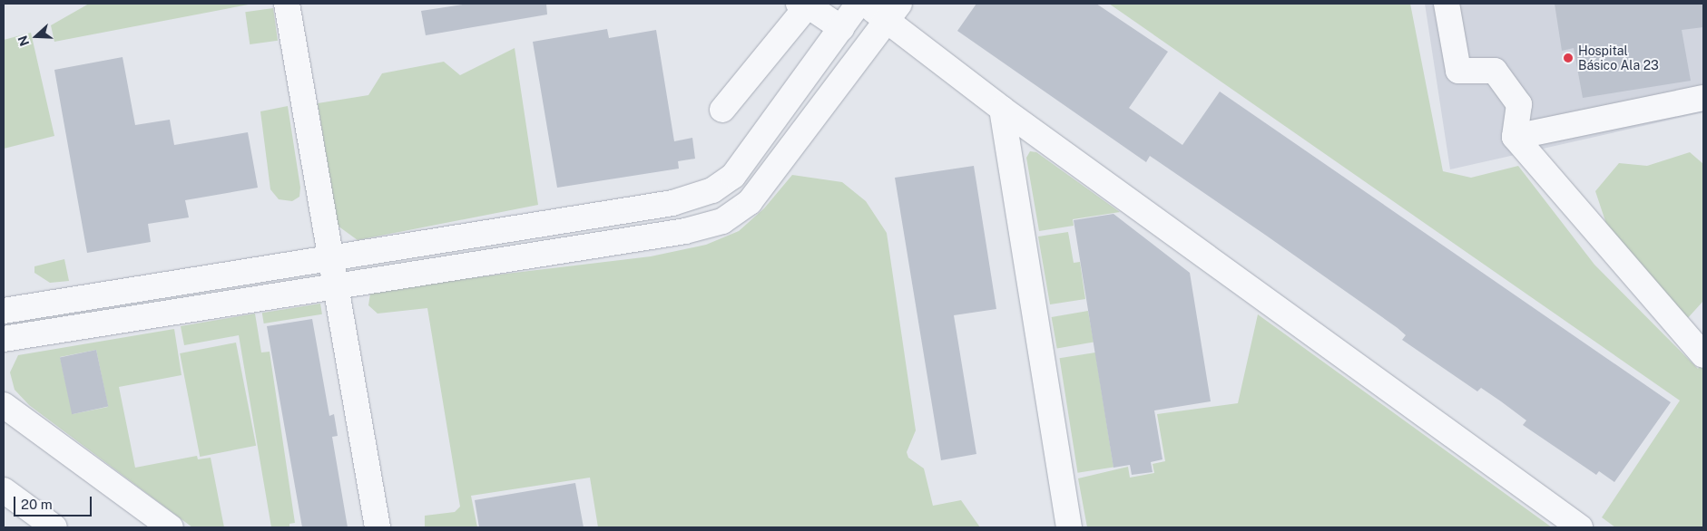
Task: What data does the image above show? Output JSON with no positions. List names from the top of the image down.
{
  "places": ["Hospital Básico Ala 23"],
  "scale_bar": "20 m",
  "north": "left"
}
